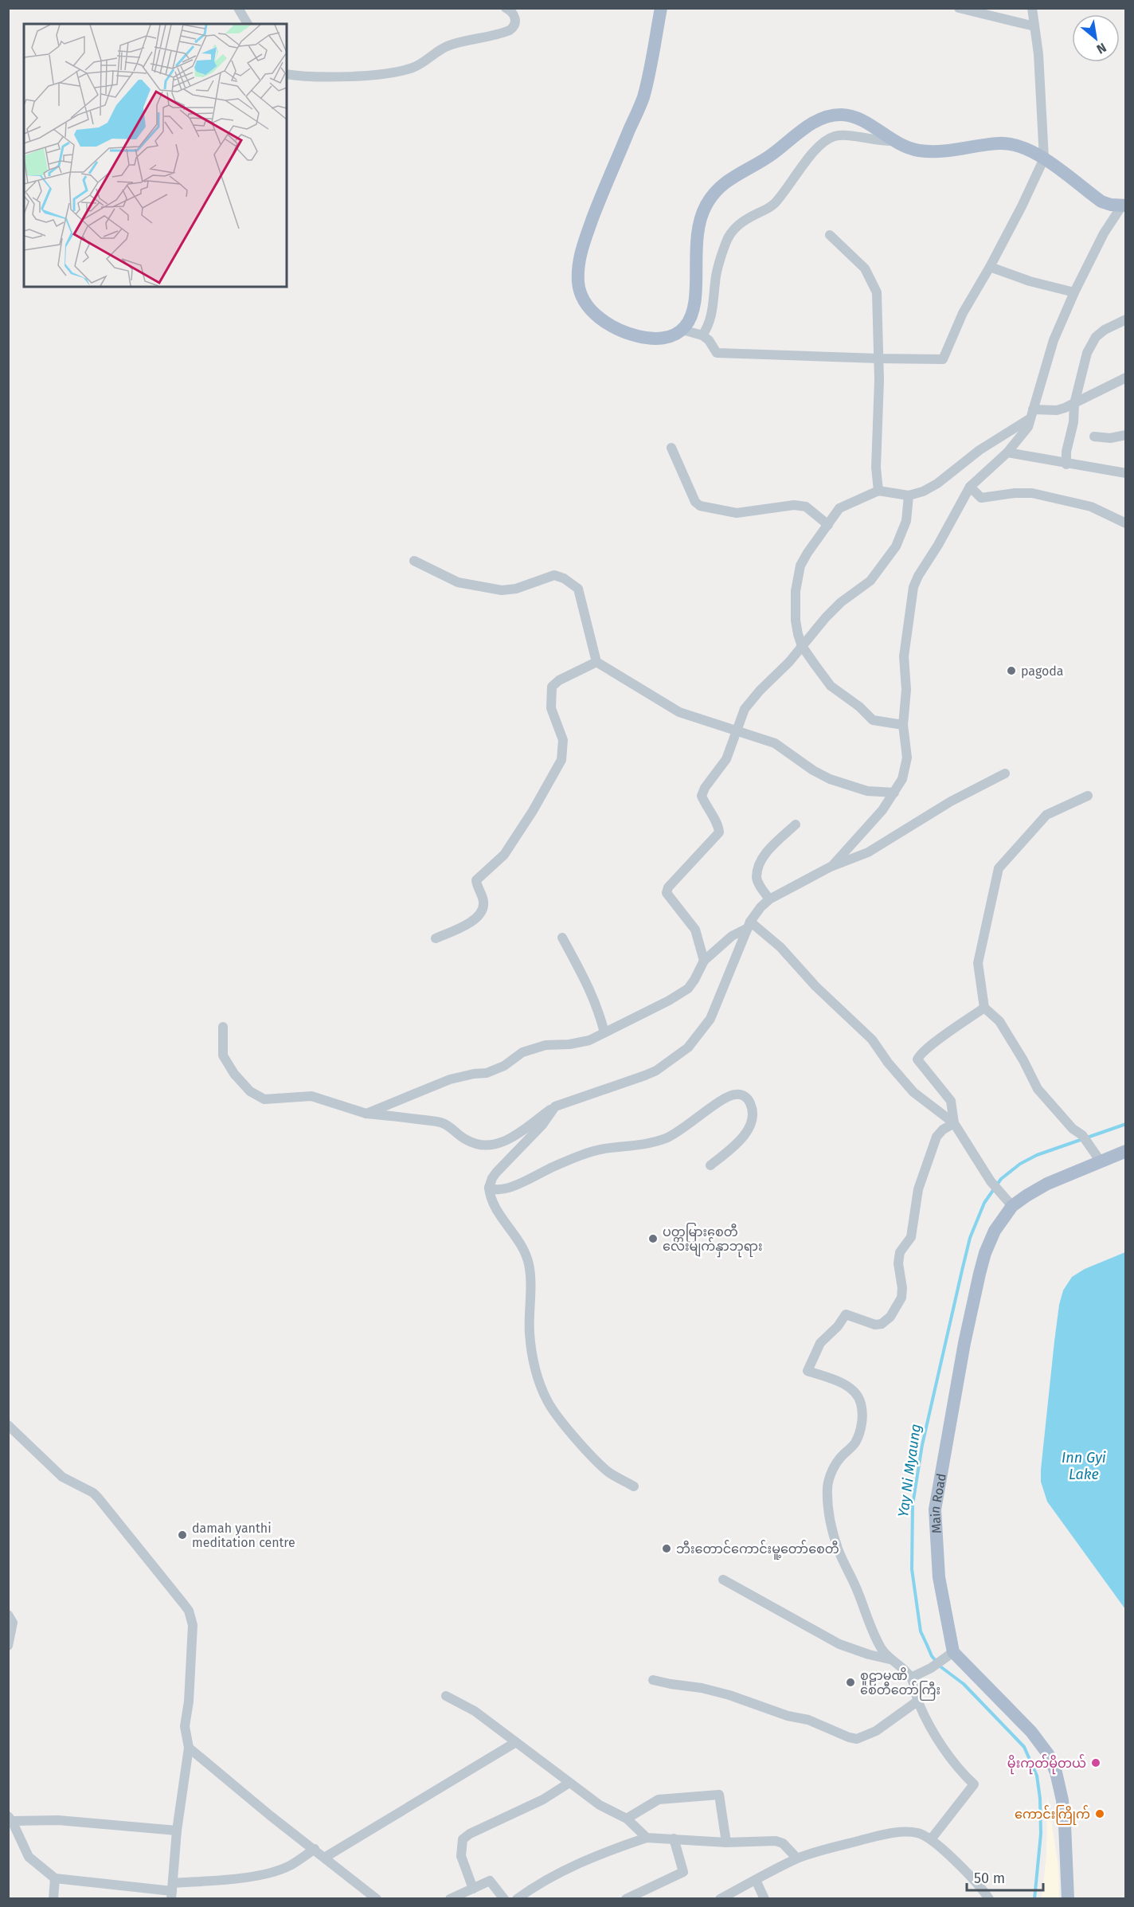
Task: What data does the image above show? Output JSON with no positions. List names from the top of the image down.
{
  "streets": {
    "main road": ["Main Road"]
  },
  "water": ["Inn Gyi Lake", "Yay Ni Myaung"],
  "places": [
    "pagoda",
    "ပတ္တမြား‌စေတီ‌ လေးမျက်နှာဘုရား",
    "damah yanthi meditation centre",
    "ဘီးတောင်ကောင်းမူ့တော်စေတီ",
    "စူဠာမဏိ စေတီတော်ကြီး",
    "မိုးကုတ်မိုတယ်",
    "ကောင်းကြိုက်"
  ],
  "scale_bar": "50 m",
  "north": "bottom right"
}
